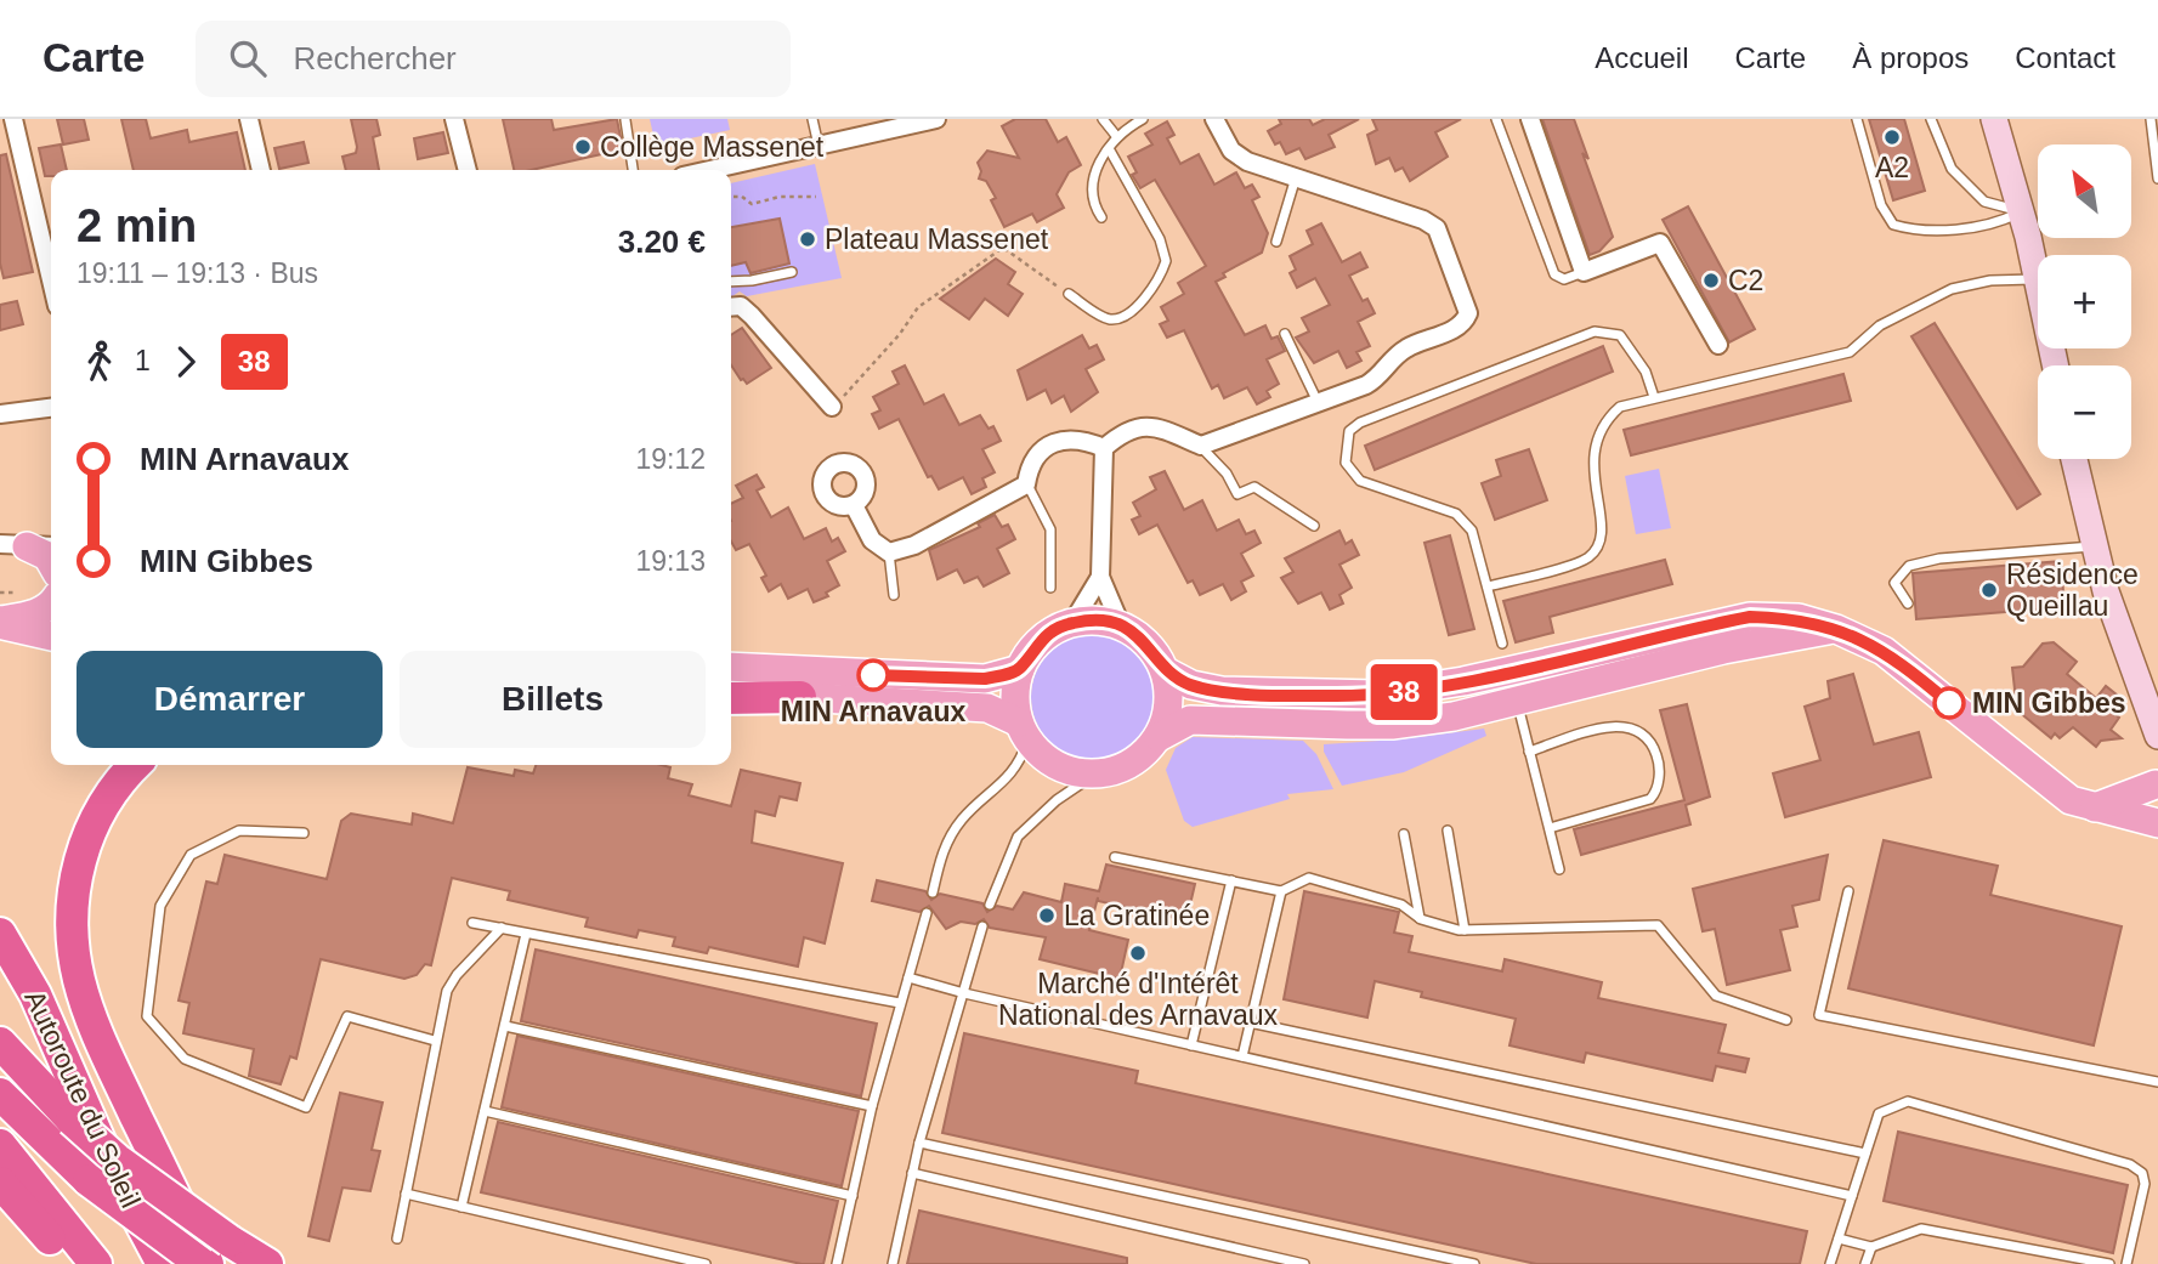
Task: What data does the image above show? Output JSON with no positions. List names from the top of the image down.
{
  "streets": {
    "highway": ["Autoroute du Soleil"]
  },
  "places": [
    "A2",
    "Collège Massenet",
    "Plateau Massenet",
    "C2",
    "Résidence Queillau",
    "MIN Arnavaux",
    "MIN Gibbes",
    "La Gratinée",
    "Marché d'Intérêt National des Arnavaux"
  ],
  "lines": ["bus line 38"],
  "north": "top left",
  "page": {
    "header": "Carte",
    "search": "Rechercher",
    "nav": [
      "Accueil",
      "Carte",
      "À propos",
      "Contact"
    ],
    "on_map": "38",
    "map_buttons": ["+", "−"],
    "heading": ["2 min", "19:11 – 19:13 · Bus", "3.20 €"],
    "legs": ["1", "38"],
    "list": [
      {
        "name": "MIN Arnavaux",
        "value": "19:12"
      },
      {
        "name": "MIN Gibbes",
        "value": "19:13"
      }
    ],
    "buttons": ["Démarrer", "Billets"]
  }
}
